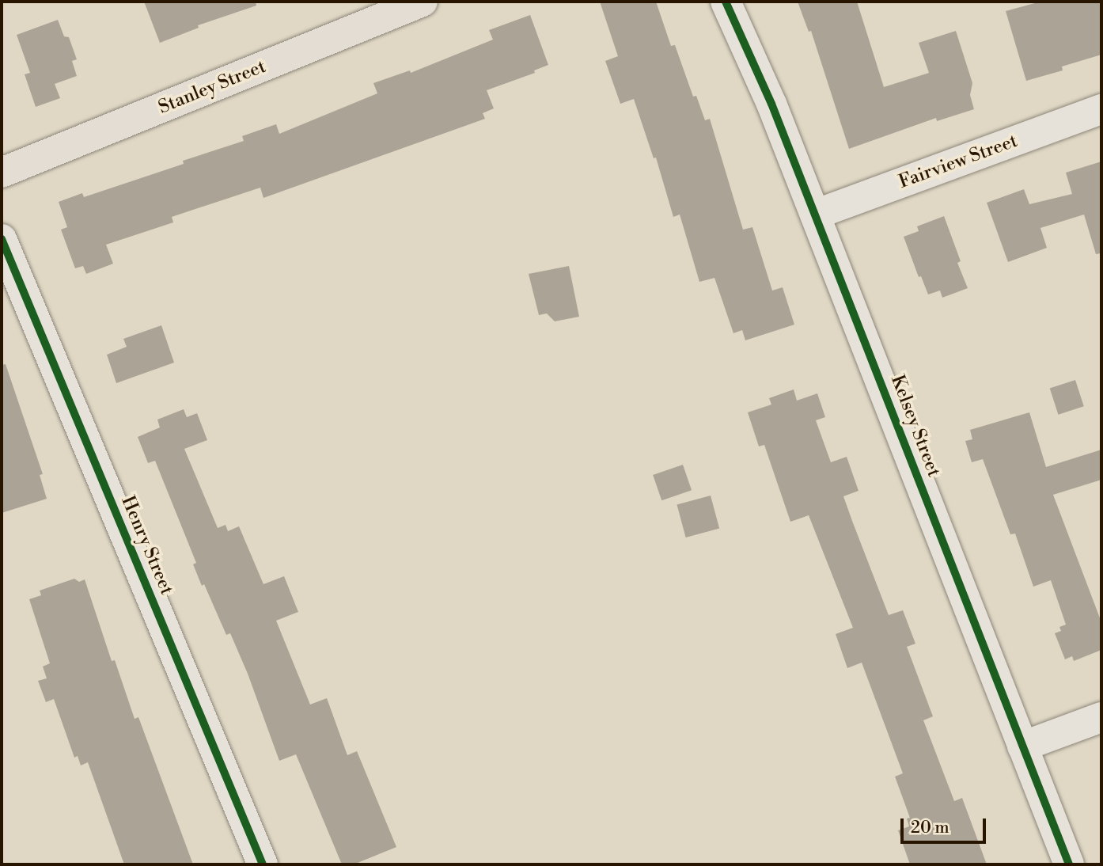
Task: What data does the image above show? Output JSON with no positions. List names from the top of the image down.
{
  "streets": {
    "main road": ["Stanley Street"],
    "street": ["Fairview Street", "Kelsey Street", "Henry Street"]
  },
  "crossings": [
    ["Fairview Street", "Kelsey Street"]
  ],
  "scale_bar": "20 m"
}
